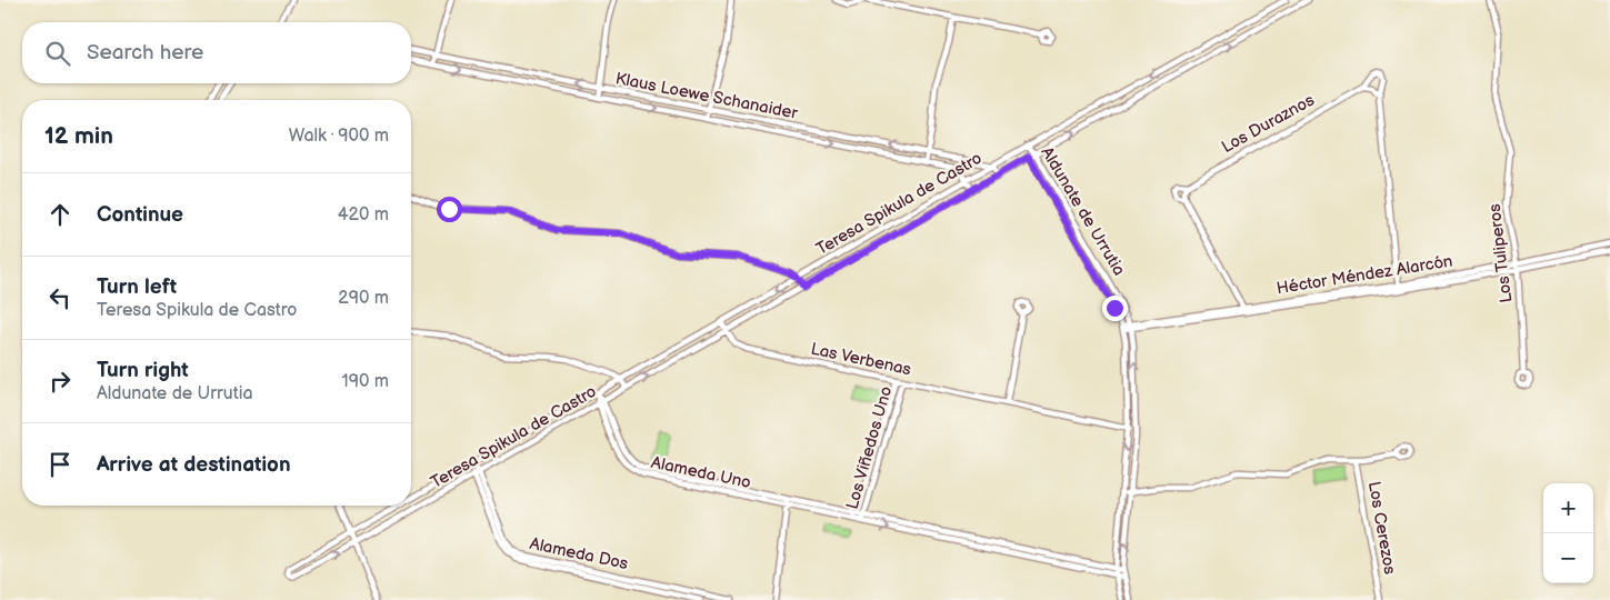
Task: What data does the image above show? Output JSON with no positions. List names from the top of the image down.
{
  "streets": {
    "street": [
      "Klaus Loewe Schanaider",
      "Los Duraznos",
      "Teresa Spikula de Castro",
      "Aldunate de Urrutia",
      "Los Tuliperos",
      "Héctor Méndez Alarcón",
      "Las Verbenas",
      "Los Viñedos Uno",
      "Alameda Uno",
      "Los Cerezos",
      "Alameda Dos"
    ]
  },
  "crossings": [
    ["Klaus Loewe Schanaider", "Teresa Spikula de Castro"],
    ["Los Duraznos", "Héctor Méndez Alarcón"],
    ["Teresa Spikula de Castro", "Aldunate de Urrutia"],
    ["Teresa Spikula de Castro", "Las Verbenas"],
    ["Teresa Spikula de Castro", "Alameda Uno"],
    ["Teresa Spikula de Castro", "Alameda Dos"],
    ["Aldunate de Urrutia", "Héctor Méndez Alarcón"],
    ["Aldunate de Urrutia", "Las Verbenas"],
    ["Aldunate de Urrutia", "Alameda Uno"],
    ["Aldunate de Urrutia", "Los Cerezos"],
    ["Los Tuliperos", "Héctor Méndez Alarcón"],
    ["Las Verbenas", "Los Viñedos Uno"],
    ["Los Viñedos Uno", "Alameda Uno"]
  ],
  "page": {
    "search": "Search here",
    "heading": ["12 min", "Walk · 900 m"],
    "list": [
      ["Continue", "420 m"],
      ["Turn left", "Teresa Spikula de Castro", "290 m"],
      ["Turn right", "Aldunate de Urrutia", "190 m"],
      "Arrive at destination"
    ],
    "map_buttons": ["+", "−"]
  }
}
